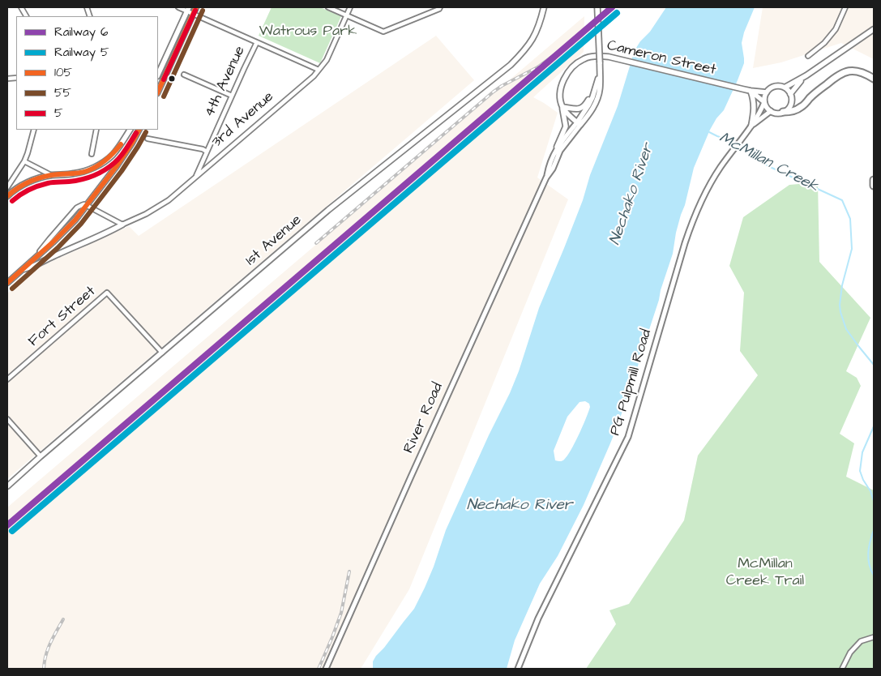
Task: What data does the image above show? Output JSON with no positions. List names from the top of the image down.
{
  "streets": {
    "main road": ["Cameron Street", "1st Avenue", "River Road"],
    "street": [
      "4th Avenue",
      "3rd Avenue",
      "Fort Street",
      "PG Pulpmill Road"
    ]
  },
  "crossings": [
    ["Cameron Street", "River Road"],
    ["4th Avenue", "3rd Avenue"],
    ["1st Avenue", "Fort Street"]
  ],
  "water": ["McMillan Creek", "Nechako River"],
  "parks": ["Watrous Park", "McMillan Creek Trail"],
  "lines": [
    "rail line 6",
    "transit line 105",
    "transit line 55",
    "transit line 5",
    "rail line 5"
  ],
  "legend": [
    "Railway 6",
    "Railway 5",
    "105",
    "55",
    "5"
  ]
}
